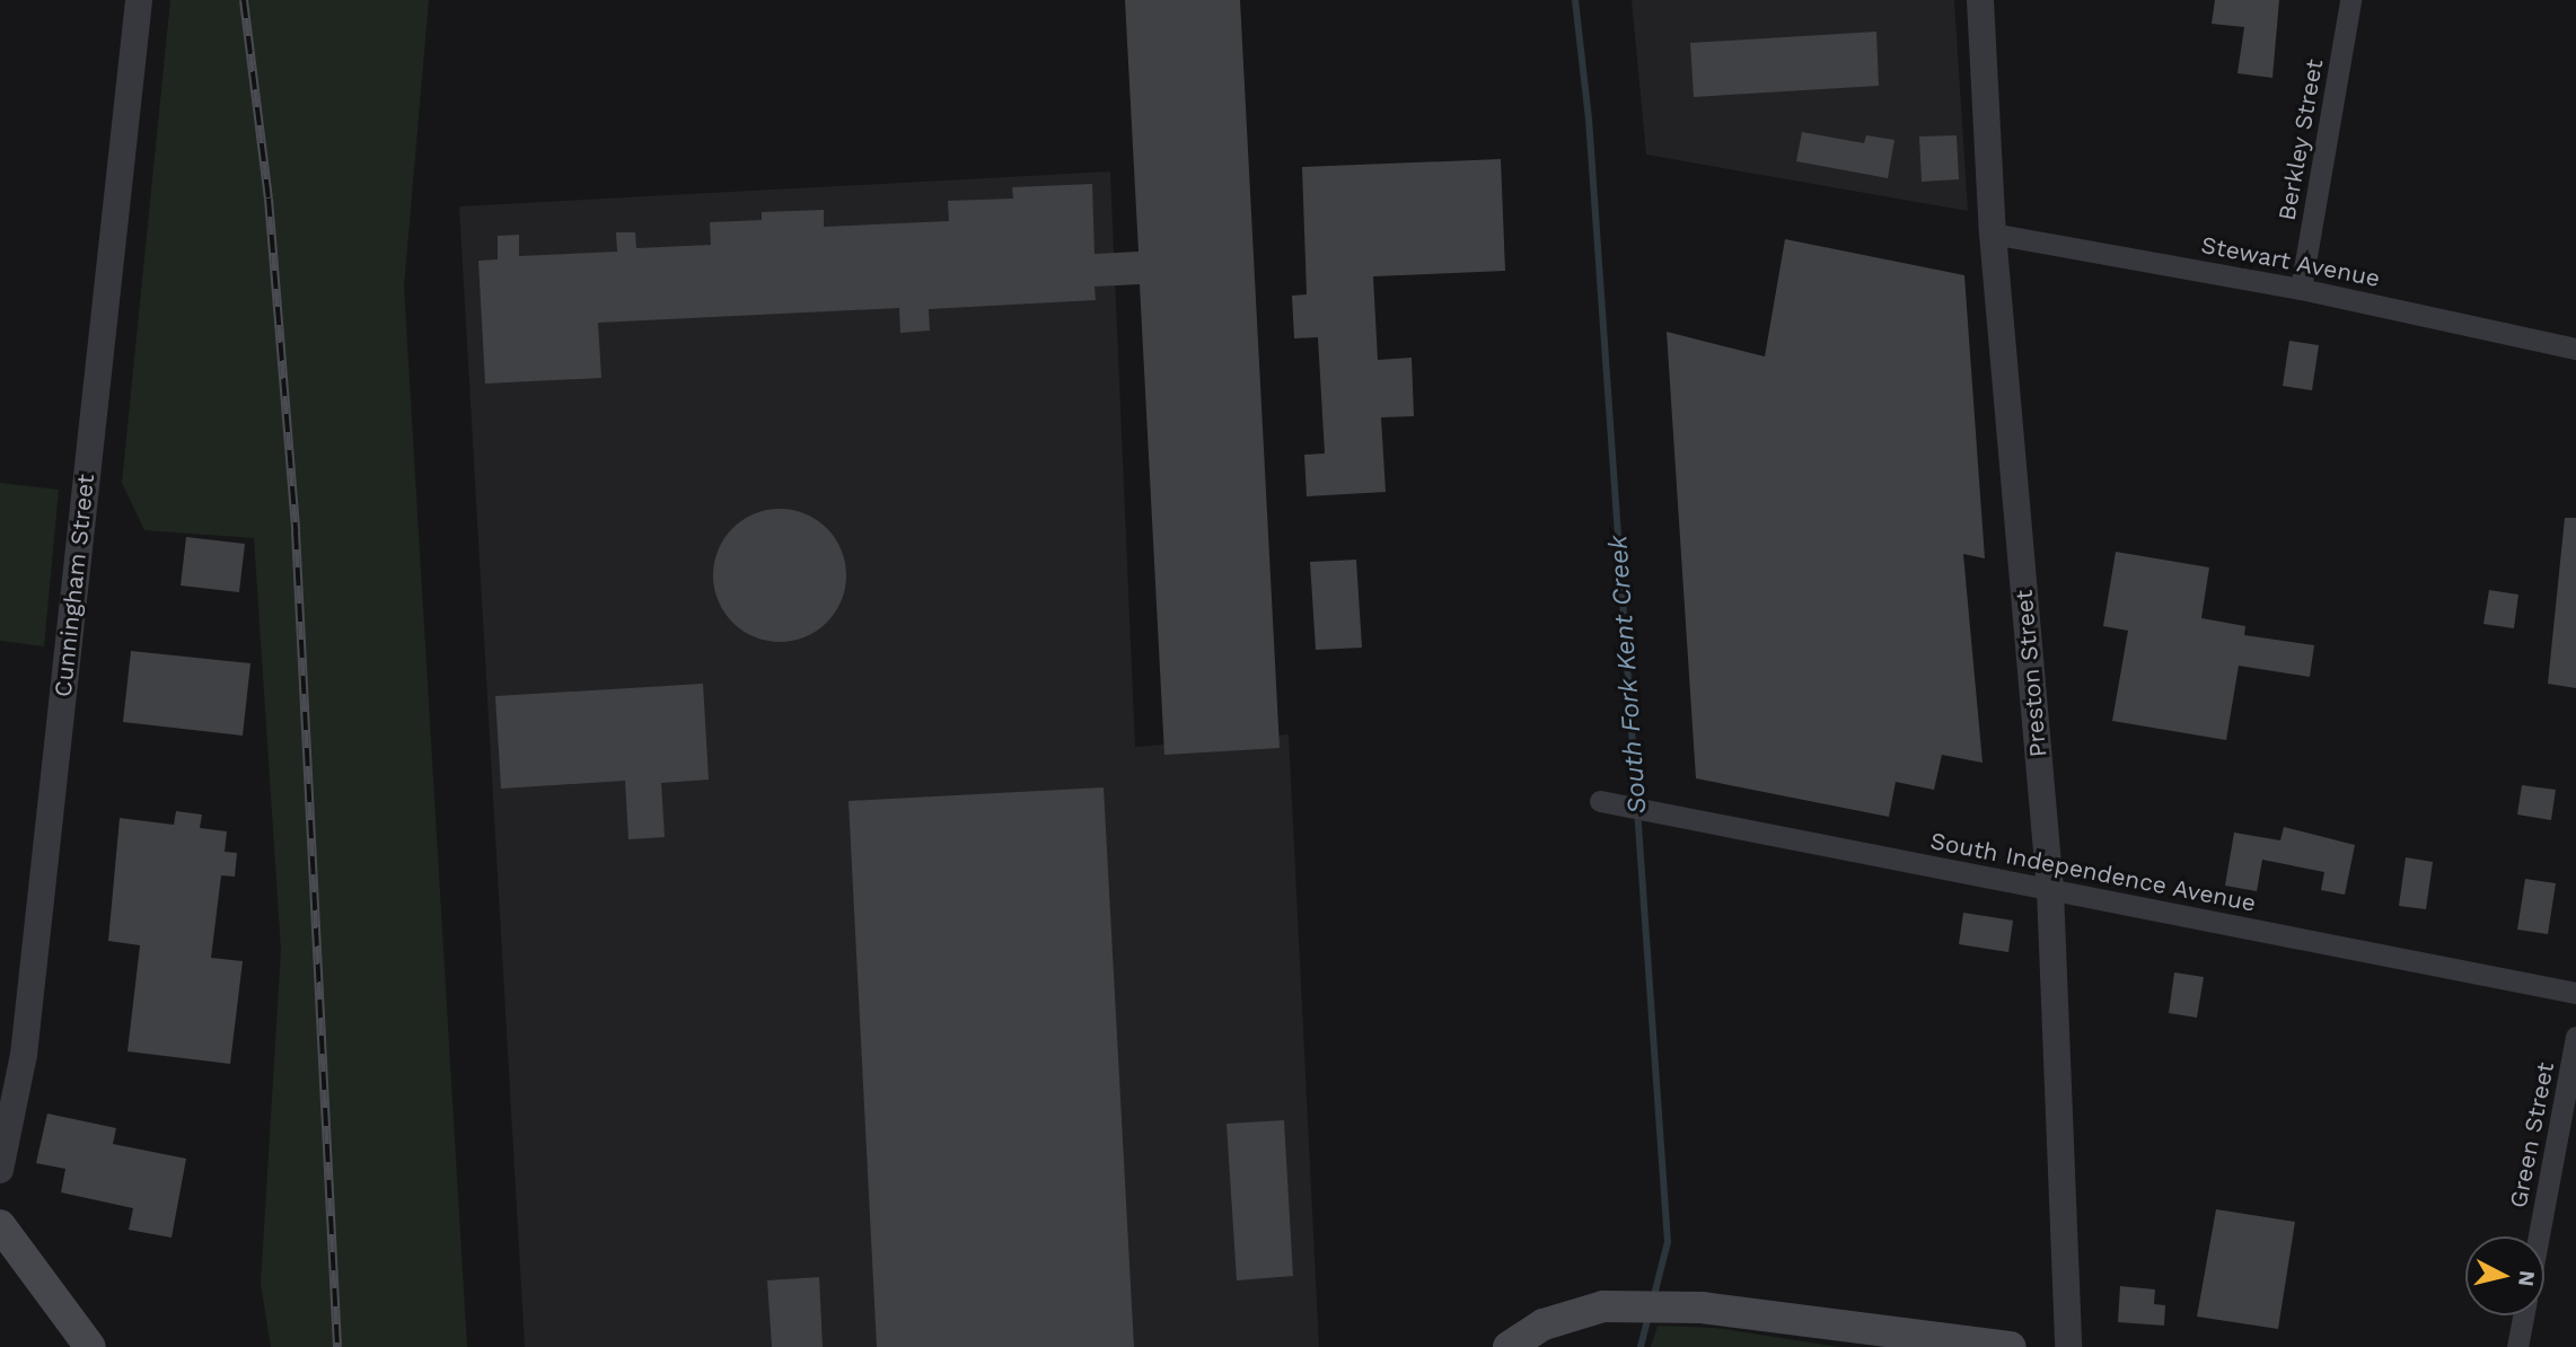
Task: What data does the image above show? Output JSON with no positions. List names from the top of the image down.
{
  "streets": {
    "street": [
      "Berkley Street",
      "Stewart Avenue",
      "Cunningham Street",
      "Preston Street",
      "South Independence Avenue",
      "Green Street"
    ]
  },
  "crossings": [
    ["Berkley Street", "Stewart Avenue"],
    ["Stewart Avenue", "Preston Street"],
    ["Preston Street", "South Independence Avenue"]
  ],
  "water": ["South Fork Kent Creek"],
  "north": "right"
}
